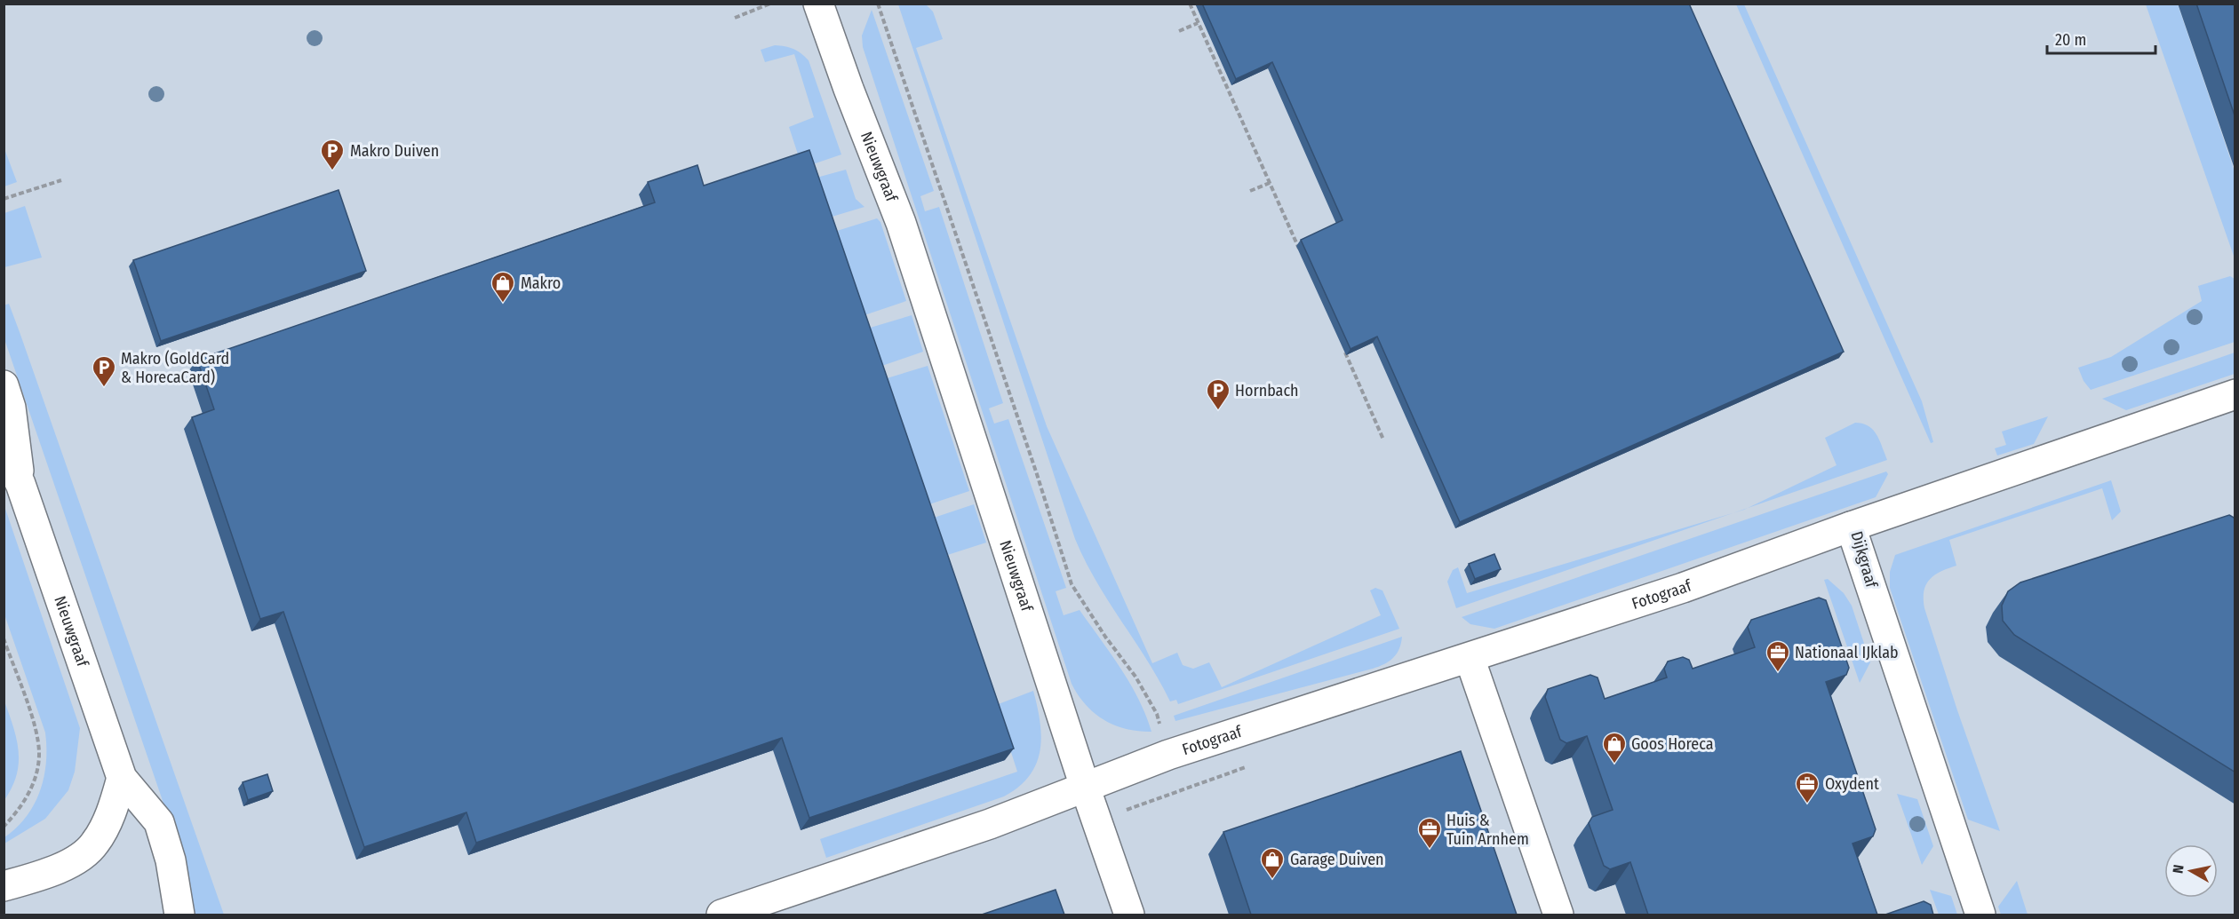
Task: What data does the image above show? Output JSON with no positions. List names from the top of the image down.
{
  "streets": {
    "street": ["Nieuwgraaf", "Dijkgraaf", "Fotograaf"]
  },
  "crossings": [
    ["Nieuwgraaf", "Fotograaf"],
    ["Dijkgraaf", "Fotograaf"]
  ],
  "places": {
    "parking": ["Makro Duiven", "Makro (GoldCard & HorecaCard)", "Hornbach"],
    "shop": ["Makro", "Goos Horeca", "Garage Duiven"],
    "office": ["Nationaal IJklab", "Oxydent", "Huis & Tuin Arnhem"]
  },
  "scale_bar": "20 m",
  "north": "left"
}
